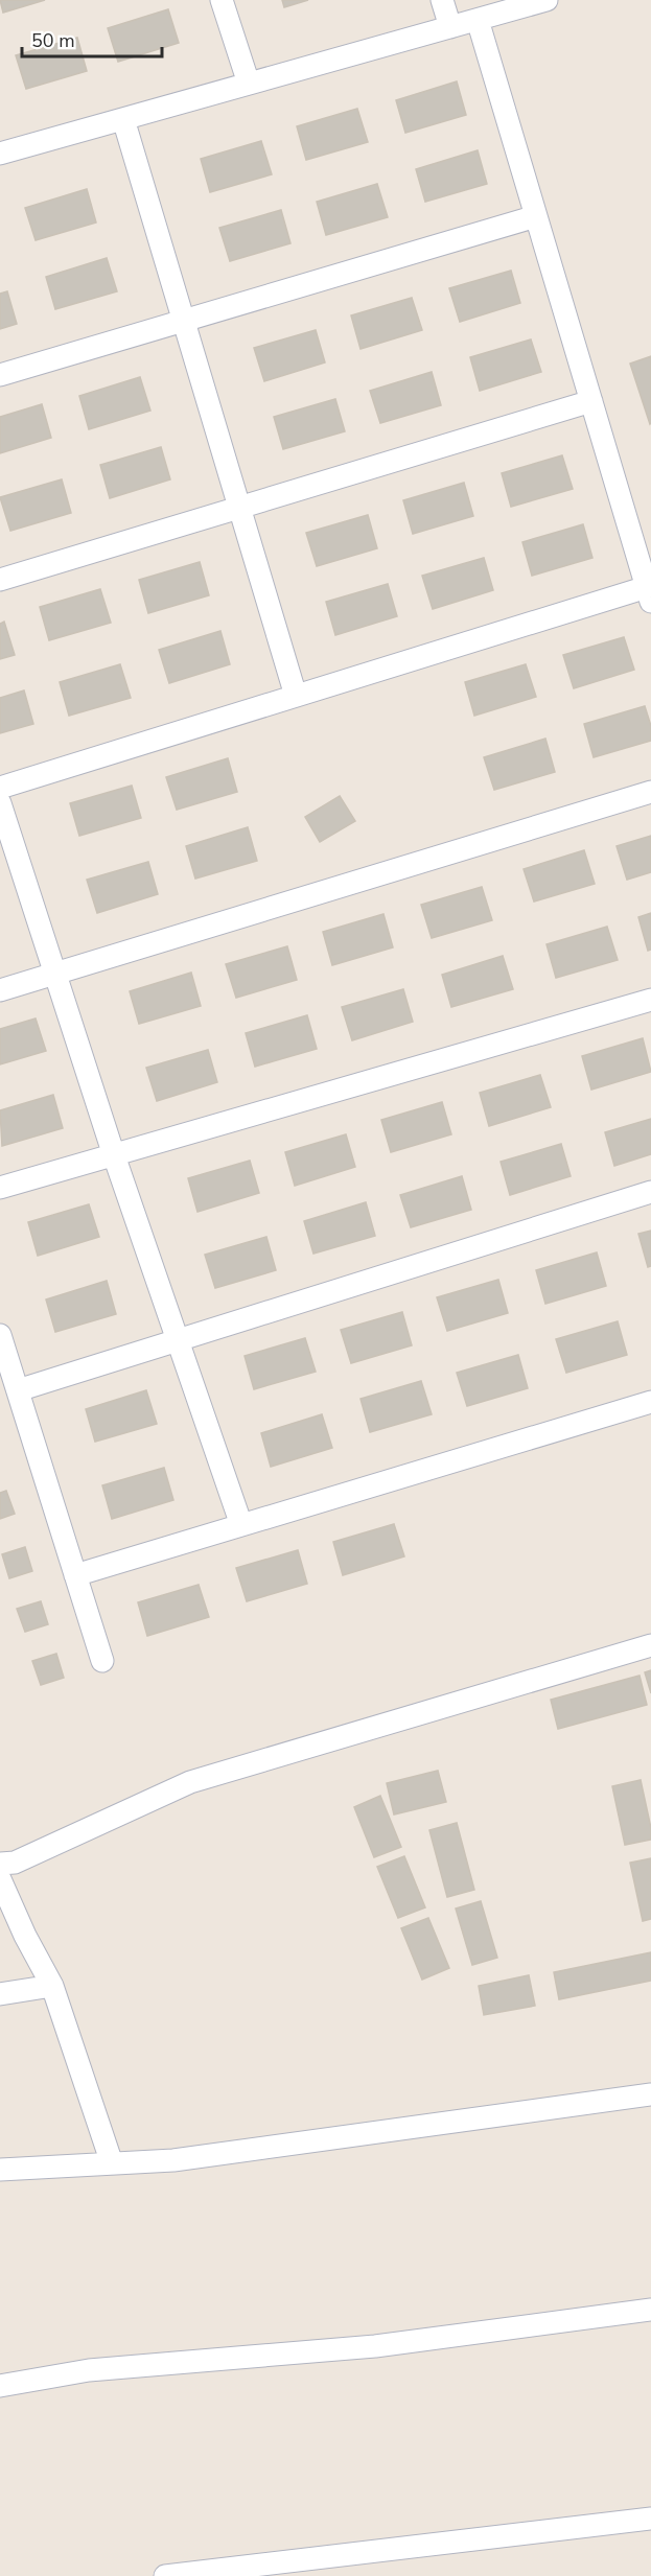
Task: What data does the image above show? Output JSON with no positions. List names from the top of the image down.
{
  "scale_bar": "50 m"
}
